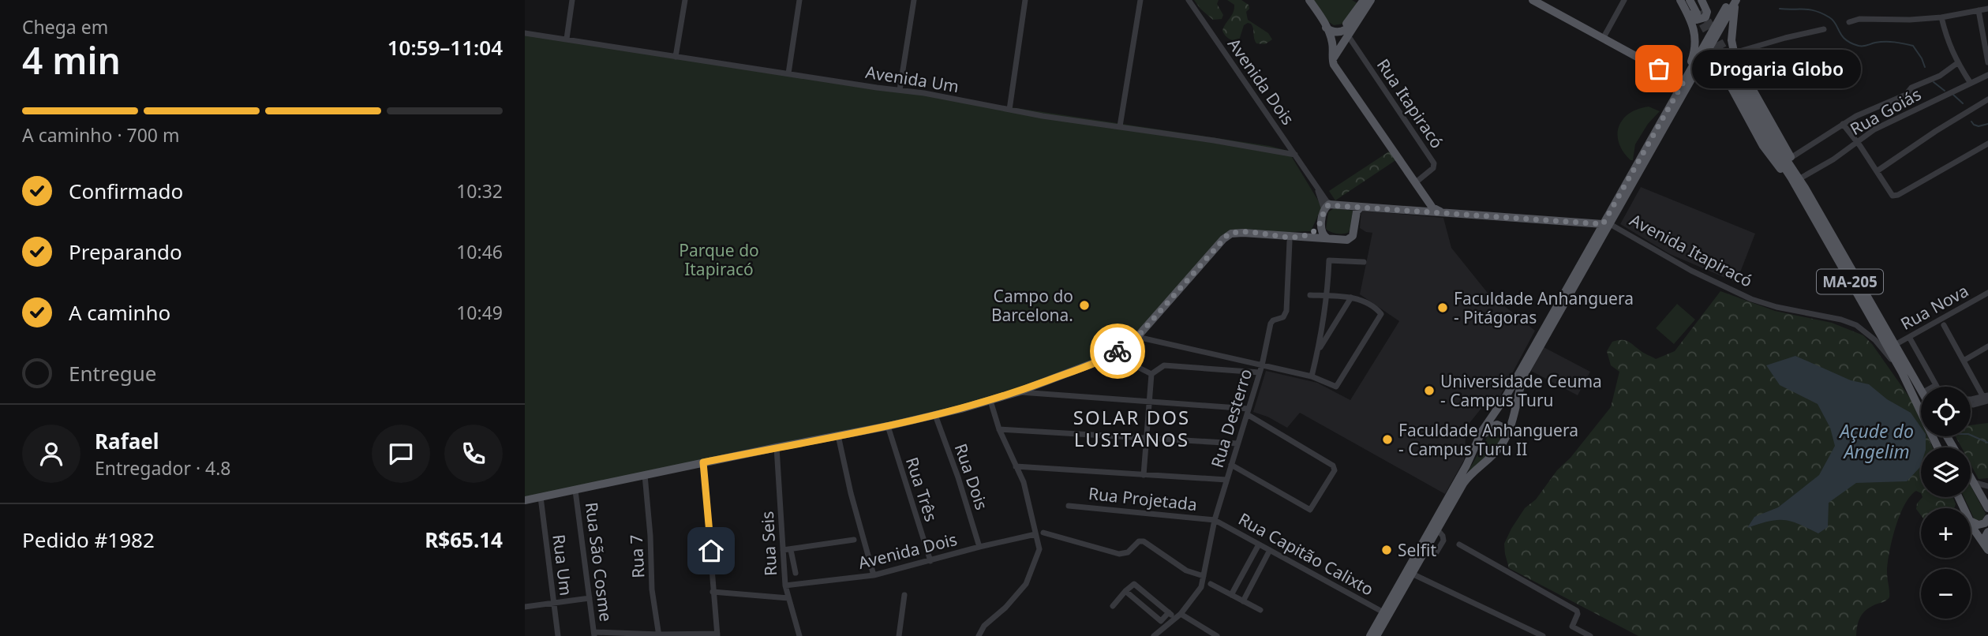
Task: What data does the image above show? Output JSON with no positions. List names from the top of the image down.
{
  "streets": {
    "main road": ["Avenida Itapiracó", "MA-205"],
    "street": [
      "Avenida Um",
      "Avenida Dois",
      "Rua Itapiracó",
      "Rua Goiás",
      "Rua Nova",
      "Rua Desterro",
      "Rua Dois",
      "Rua Três",
      "Rua Projetada",
      "Rua Seis",
      "Rua Capitão Calixto",
      "Rua 7",
      "Rua São Cosme",
      "Rua Um"
    ]
  },
  "crossings": [
    ["Avenida Um", "Avenida Dois"],
    ["Avenida Dois", "Avenida Itapiracó"],
    ["Avenida Dois", "Rua Dois"],
    ["Avenida Dois", "Rua Três"],
    ["Avenida Dois", "Rua Seis"],
    ["Avenida Itapiracó", "MA-205"],
    ["MA-205", "Rua Nova"],
    ["Rua Desterro", "Rua Projetada"],
    ["Rua Desterro", "Rua Capitão Calixto"],
    ["Rua Projetada", "Rua Capitão Calixto"]
  ],
  "districts": ["SOLAR DOS LUSITANOS"],
  "water": ["Açude do Angelim"],
  "parks": ["Parque do Itapiracó"],
  "places": [
    "Drogaria Globo",
    "Campo do Barcelona.",
    "Faculdade Anhanguera - Pitágoras",
    "Universidade Ceuma - Campus Turu",
    "Faculdade Anhanguera - Campus Turu II",
    "Selfit"
  ],
  "page": {
    "heading": ["4 min", "Chega em", "10:59–11:04"],
    "panel": [
      "Rafael",
      "Entregador · 4.8",
      "Pedido #1982",
      "R$65.14"
    ],
    "bubble": "Drogaria Globo",
    "bar": "A caminho · 700 m",
    "list": [
      ["Confirmado", "10:32"],
      ["Preparando", "10:46"],
      ["A caminho", "10:49"],
      "Entregue"
    ],
    "map_buttons": ["+", "−"]
  }
}
